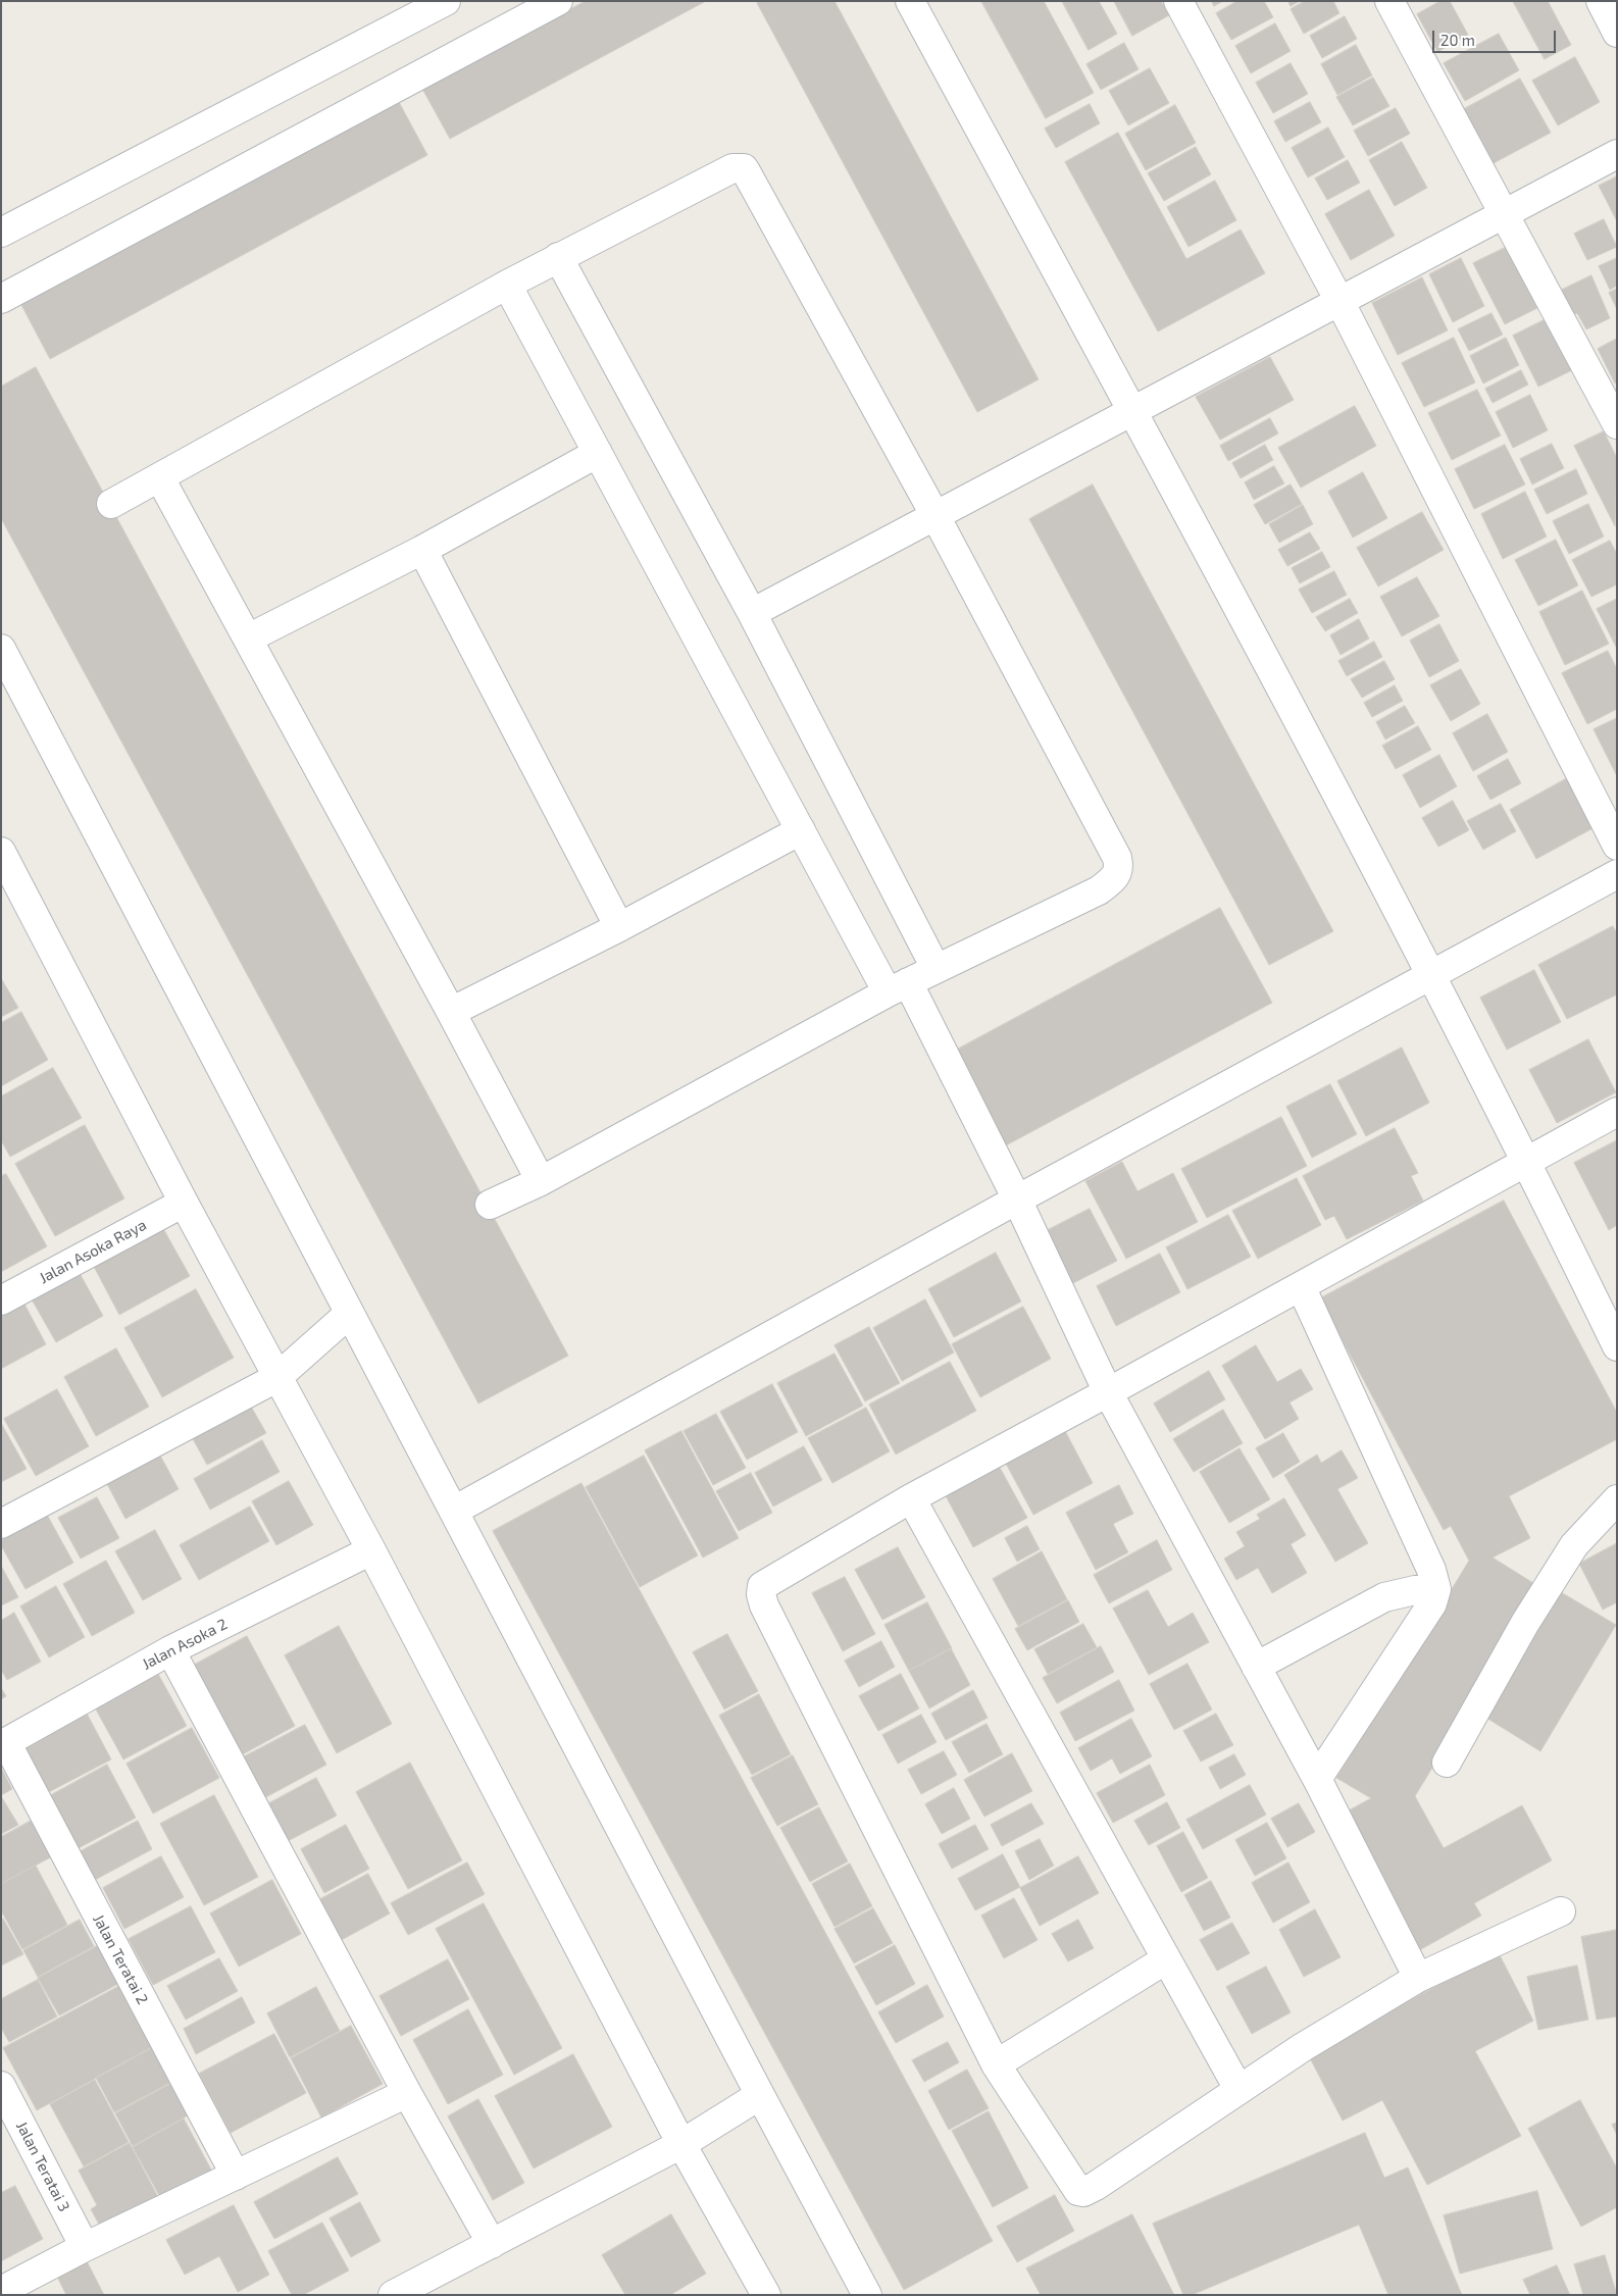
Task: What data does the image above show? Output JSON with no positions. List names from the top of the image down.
{
  "streets": {
    "street": [
      "Jalan Asoka Raya",
      "Jalan Asoka 2",
      "Jalan Teratai 2",
      "Jalan Teratai 3"
    ]
  },
  "crossings": [
    ["Jalan Asoka 2", "Jalan Teratai 2"]
  ],
  "scale_bar": "20 m"
}
